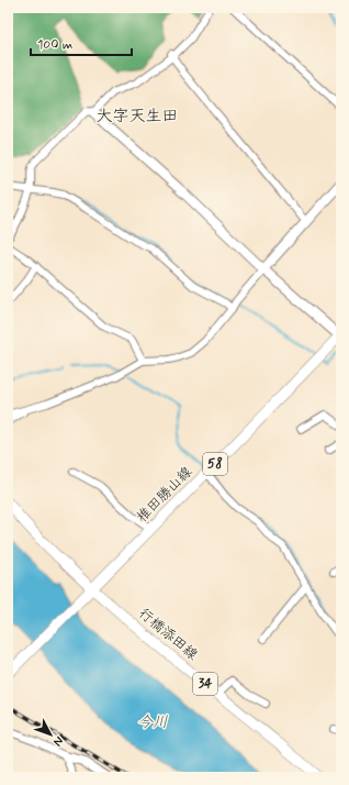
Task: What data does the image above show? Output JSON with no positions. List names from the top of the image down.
{
  "streets": {
    "main road": [
      "58",
      "椎田勝山線",
      "行橋添田線",
      "34"
    ]
  },
  "crossings": [
    ["椎田勝山線", "行橋添田線"]
  ],
  "districts": ["大字天生田"],
  "water": ["今川"],
  "scale_bar": "100 m",
  "north": "bottom right"
}
